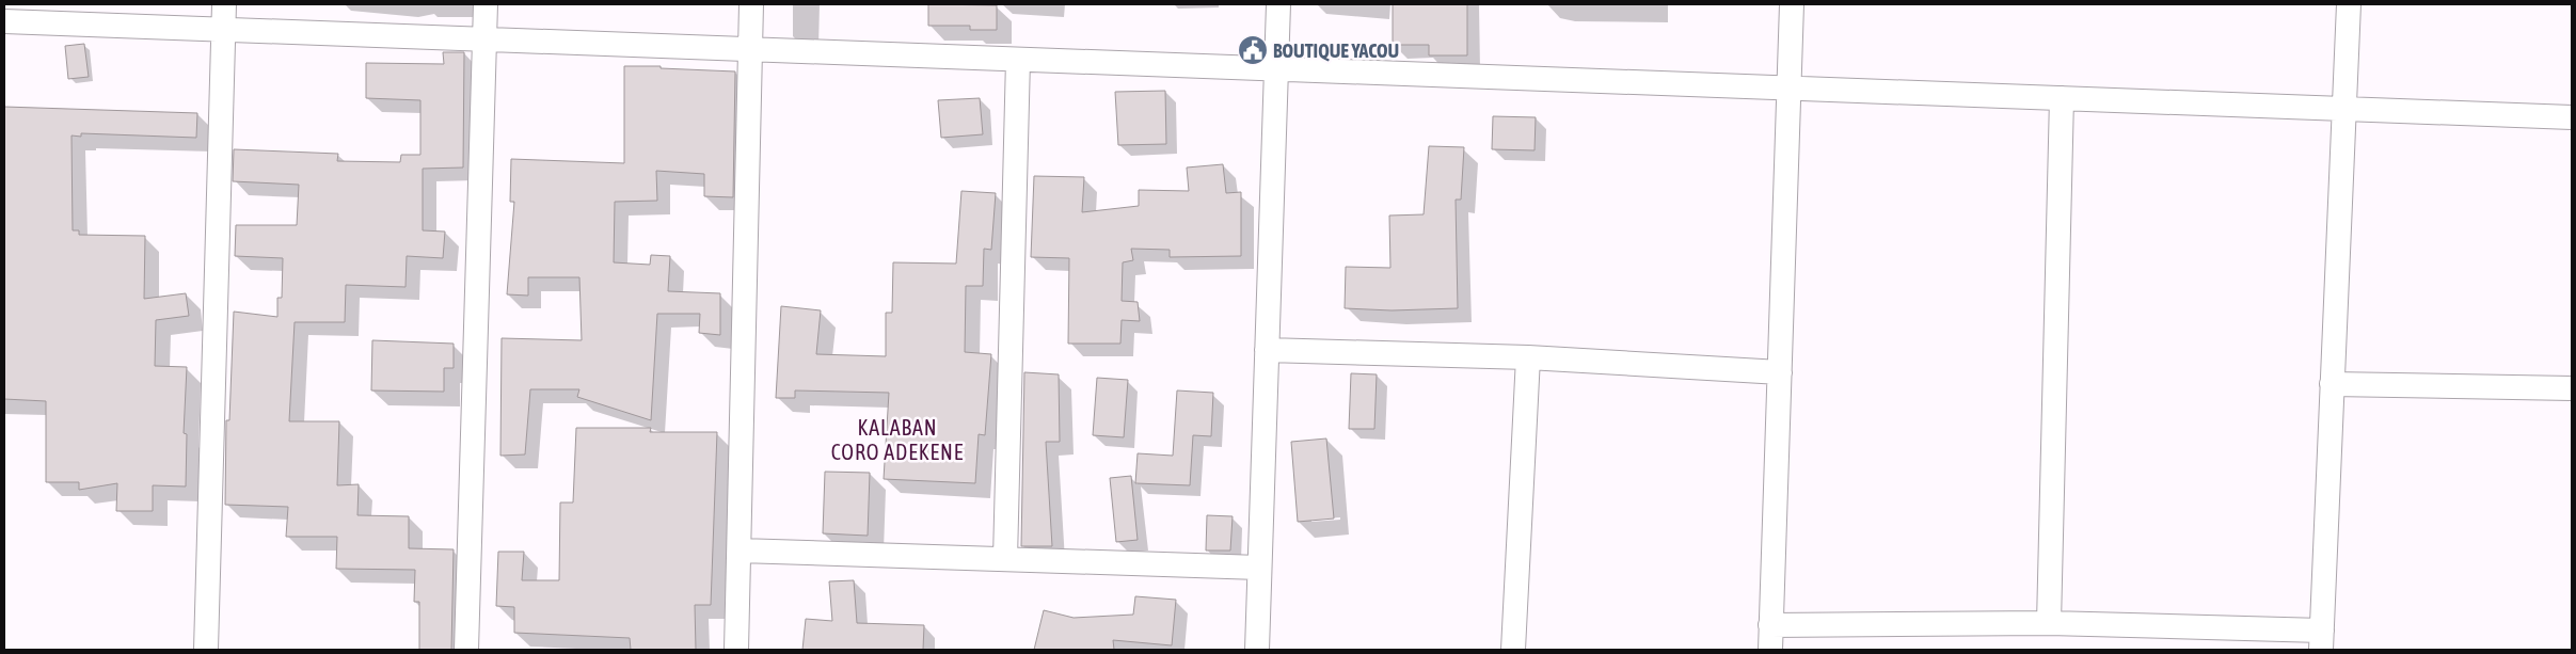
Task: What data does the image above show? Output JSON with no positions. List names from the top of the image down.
{
  "districts": ["KALABAN CORO ADEKENE"],
  "places": {
    "public building": ["BOUTIQUE YACOU"]
  }
}
